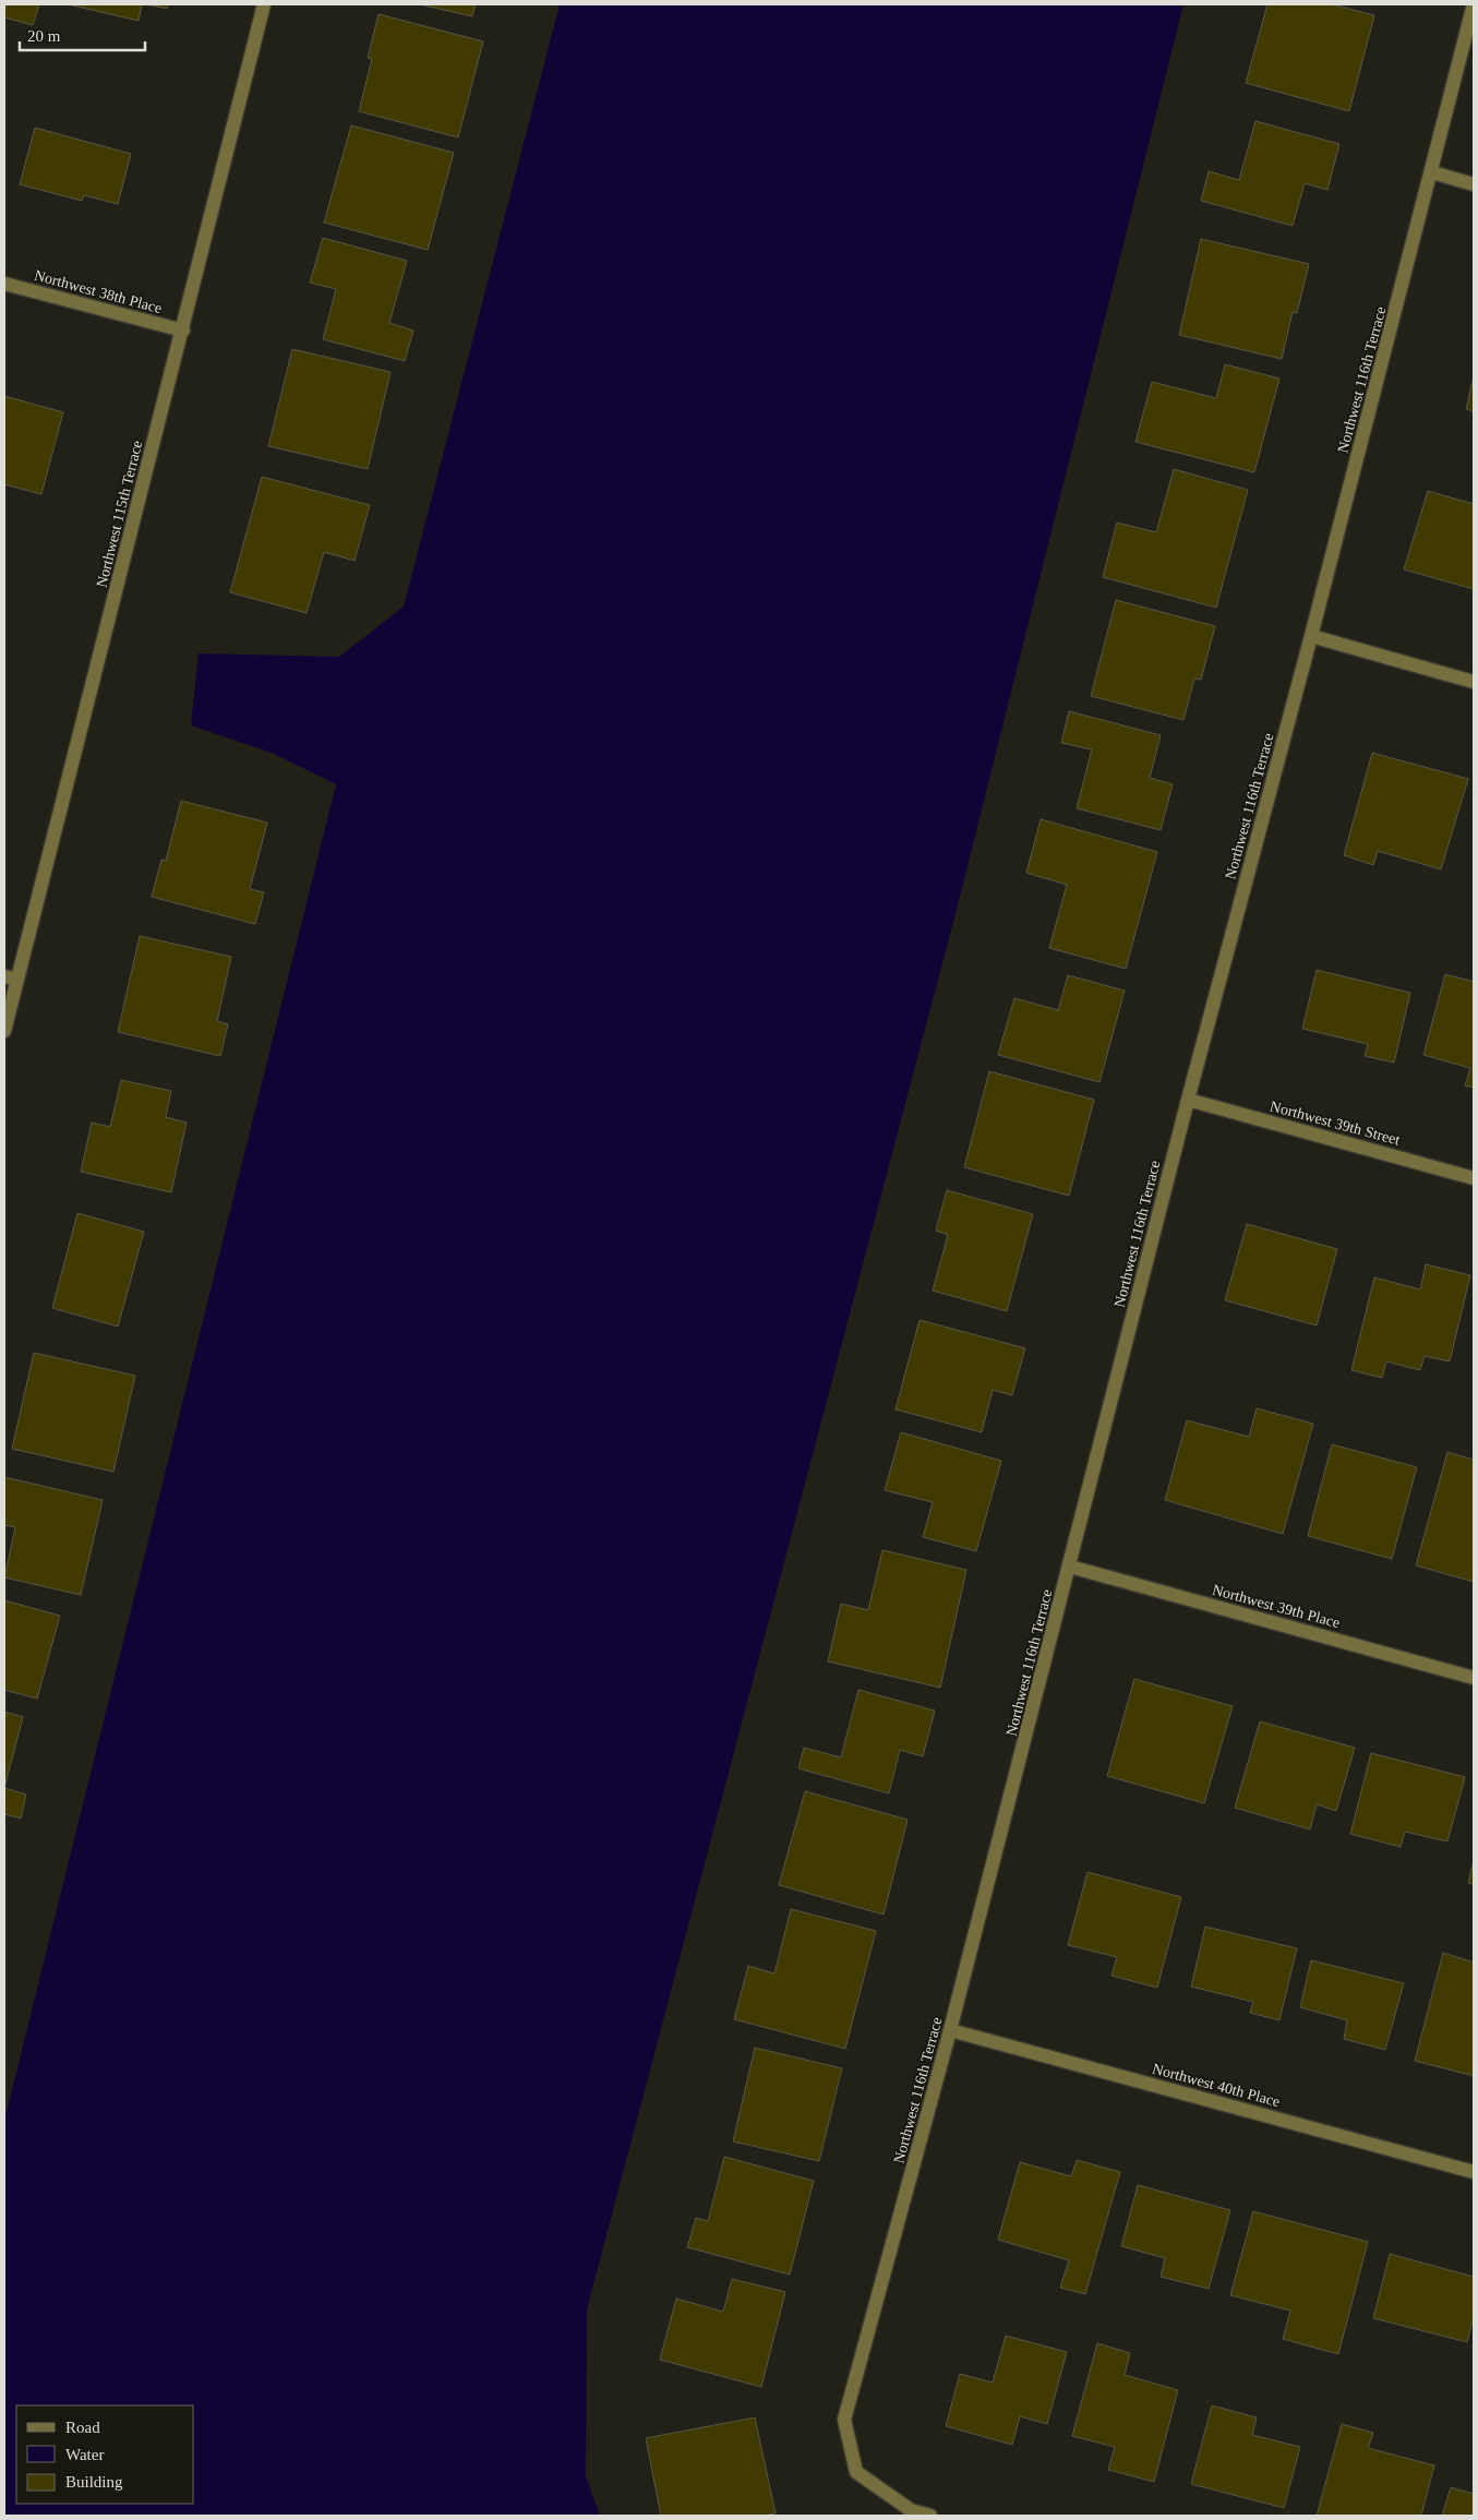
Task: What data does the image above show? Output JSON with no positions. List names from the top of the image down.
{
  "streets": {
    "street": [
      "Northwest 38th Place",
      "Northwest 116th Terrace",
      "Northwest 115th Terrace",
      "Northwest 39th Street",
      "Northwest 39th Place",
      "Northwest 40th Place"
    ]
  },
  "crossings": [
    ["Northwest 38th Place", "Northwest 115th Terrace"],
    ["Northwest 116th Terrace", "Northwest 39th Street"],
    ["Northwest 116th Terrace", "Northwest 39th Place"],
    ["Northwest 116th Terrace", "Northwest 40th Place"]
  ],
  "legend": ["Road", "Water", "Building"],
  "scale_bar": "20 m"
}
